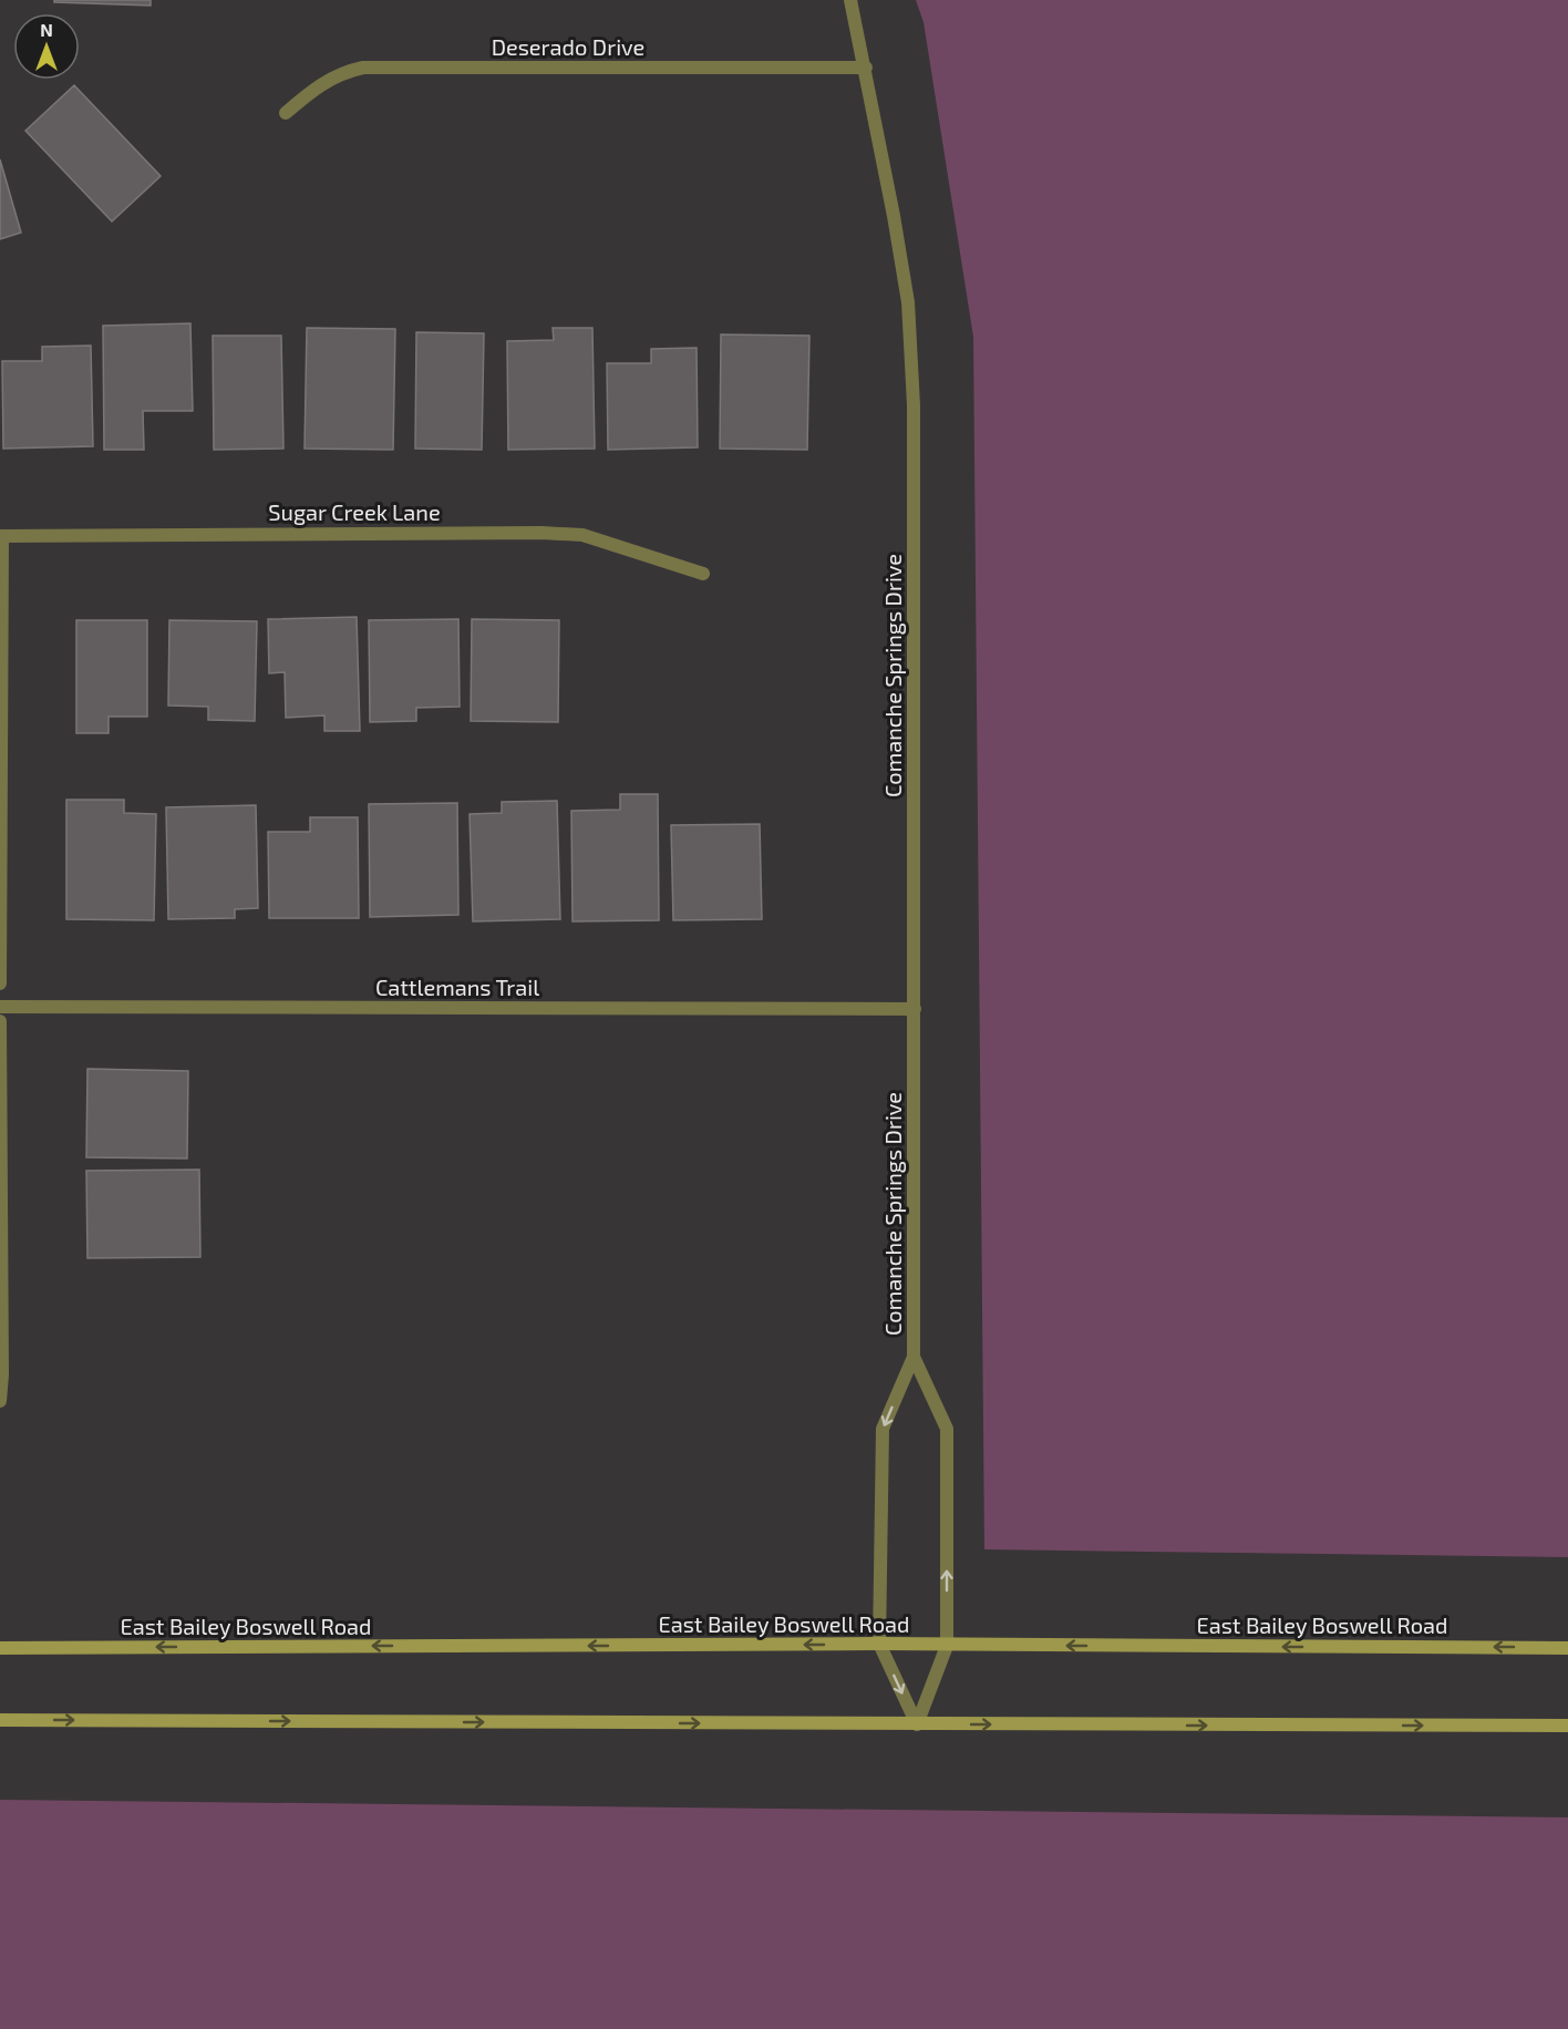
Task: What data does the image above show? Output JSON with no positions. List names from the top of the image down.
{
  "streets": {
    "main road": ["East Bailey Boswell Road"],
    "street": [
      "Deserado Drive",
      "Sugar Creek Lane",
      "Comanche Springs Drive",
      "Cattlemans Trail"
    ]
  },
  "crossings": [
    ["Deserado Drive", "Comanche Springs Drive"],
    ["Comanche Springs Drive", "Cattlemans Trail"],
    ["Comanche Springs Drive", "East Bailey Boswell Road"]
  ],
  "north": "top"
}
